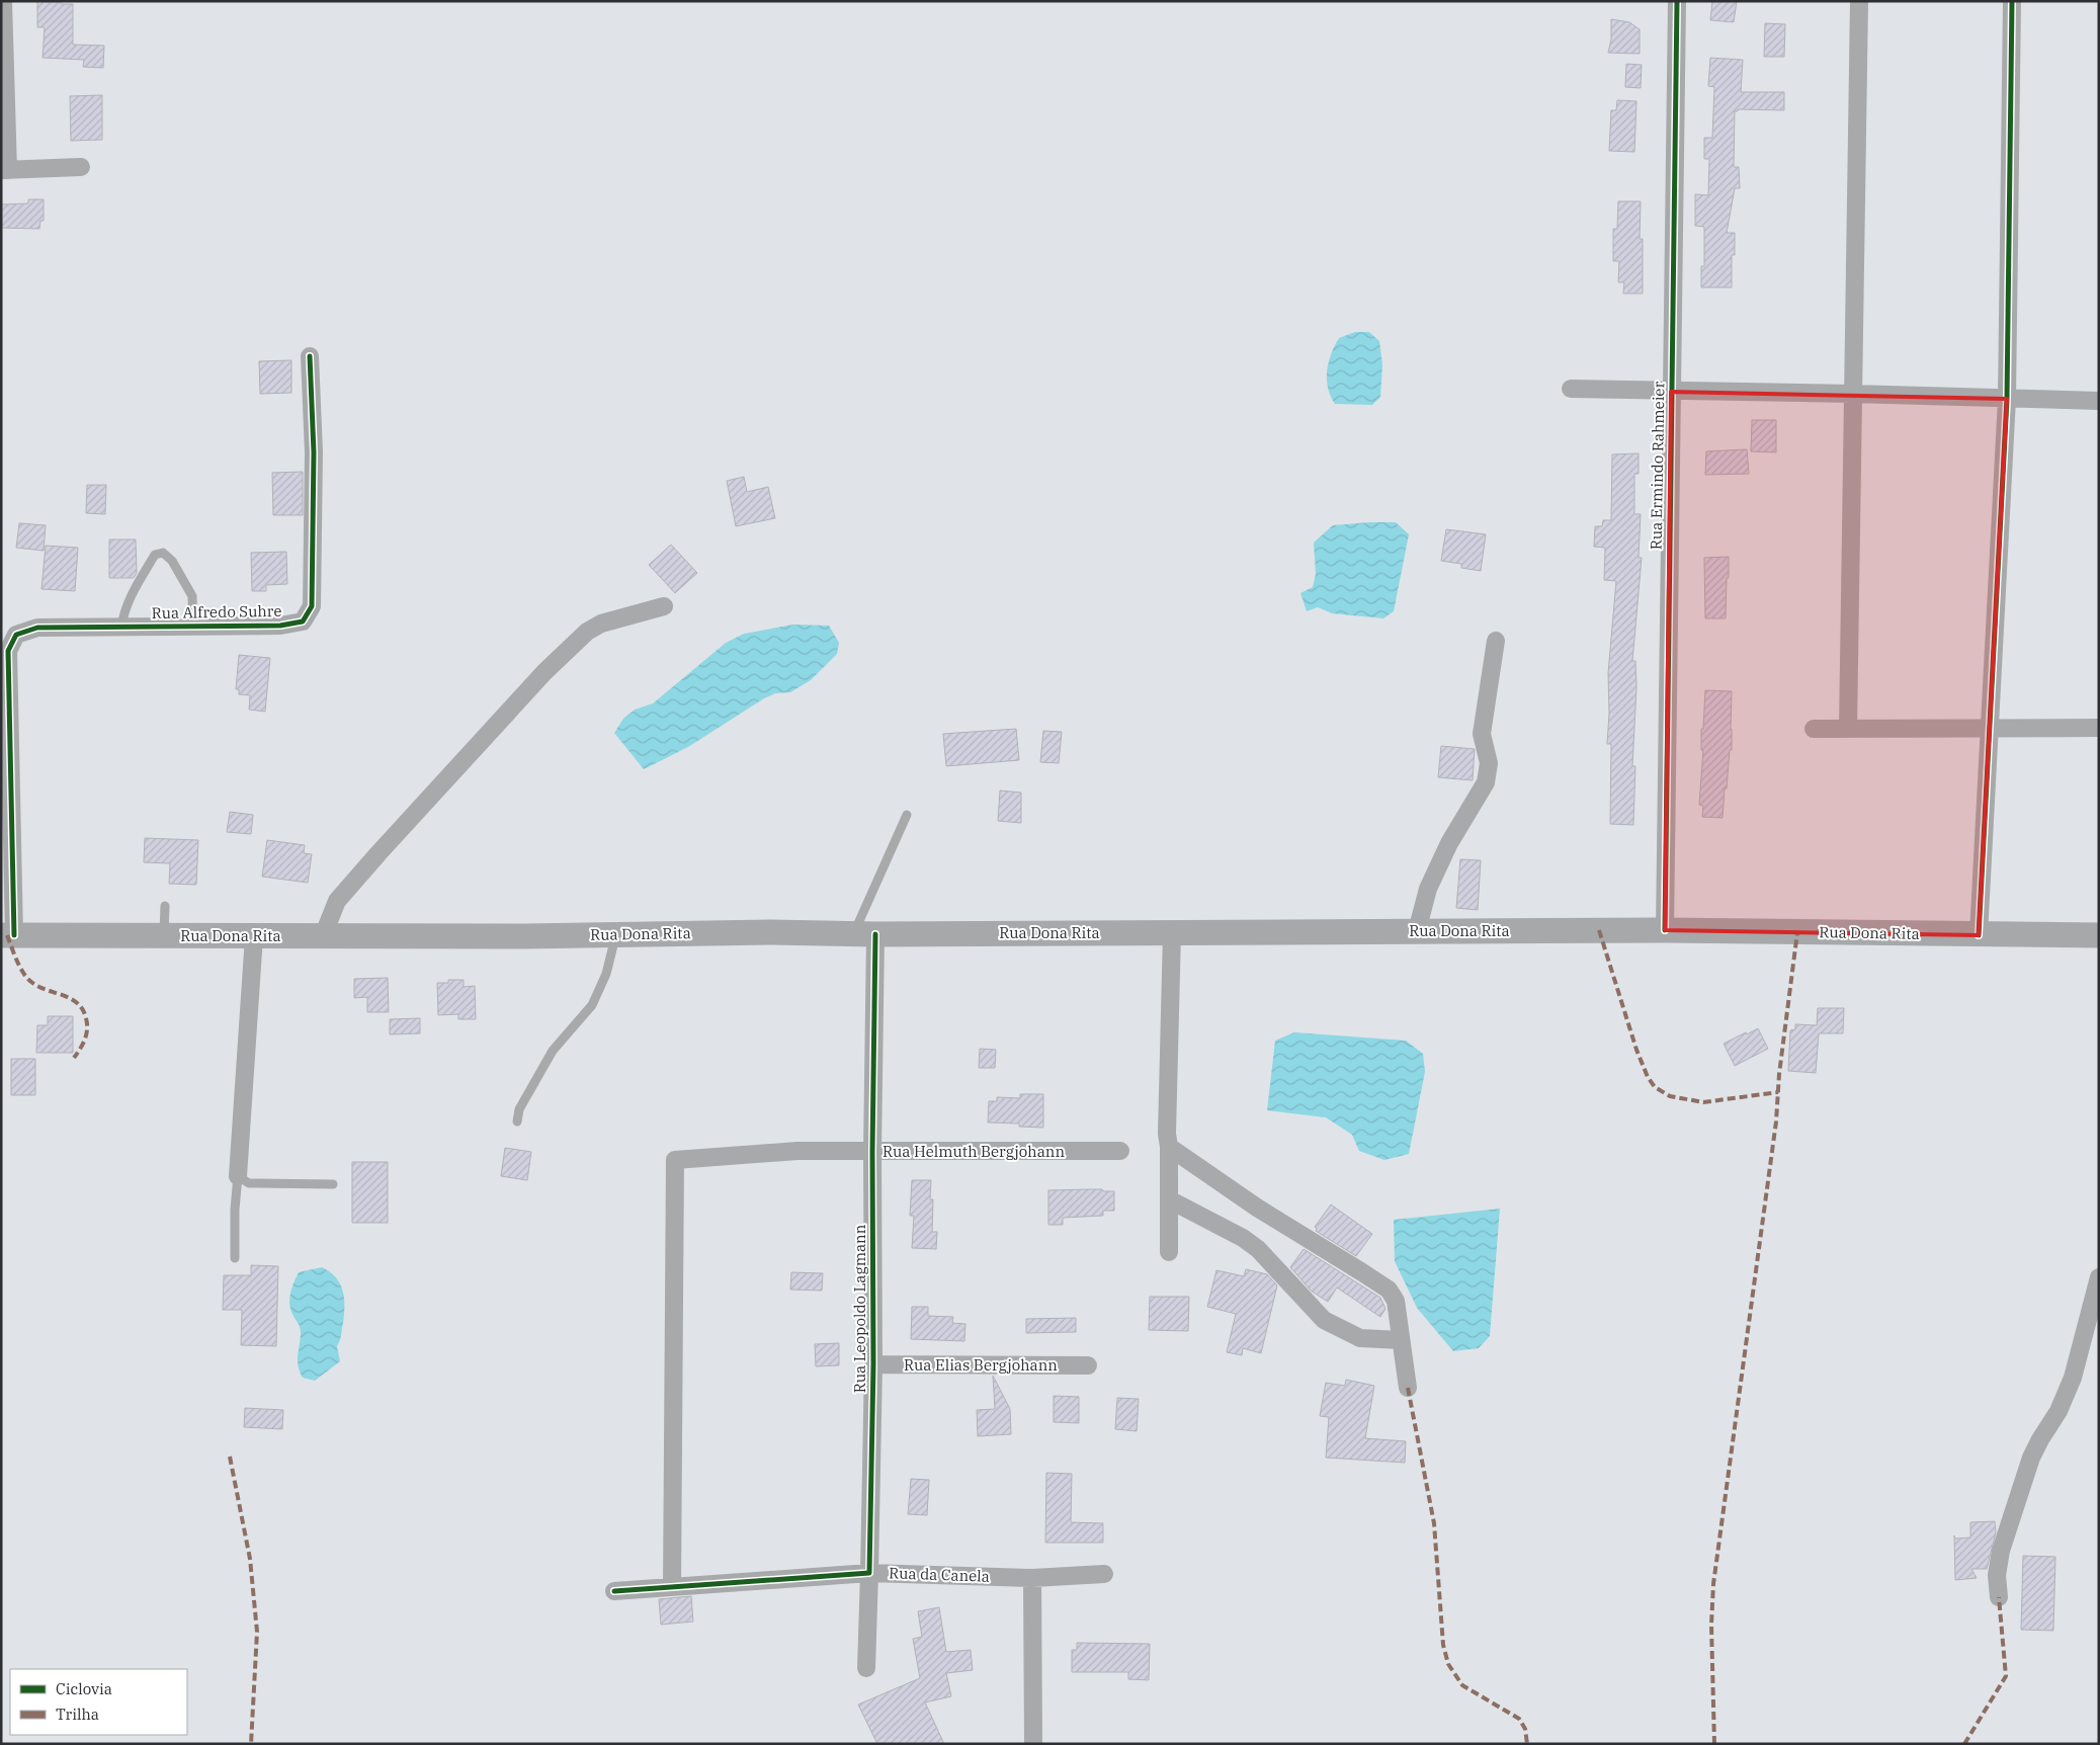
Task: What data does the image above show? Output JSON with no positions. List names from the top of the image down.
{
  "streets": {
    "main road": ["Rua Dona Rita"],
    "street": [
      "Rua Ermindo Rahmeier",
      "Rua Alfredo Suhre",
      "Rua Helmuth Bergjohann",
      "Rua Leopoldo Lagmann",
      "Rua Elias Bergjohann",
      "Rua da Canela"
    ]
  },
  "crossings": [
    ["Rua Ermindo Rahmeier", "Rua Dona Rita"],
    ["Rua Alfredo Suhre", "Rua Dona Rita"],
    ["Rua Dona Rita", "Rua Leopoldo Lagmann"],
    ["Rua Helmuth Bergjohann", "Rua Leopoldo Lagmann"],
    ["Rua Leopoldo Lagmann", "Rua Elias Bergjohann"],
    ["Rua Leopoldo Lagmann", "Rua da Canela"]
  ],
  "legend": ["Ciclovia", "Trilha"]
}
